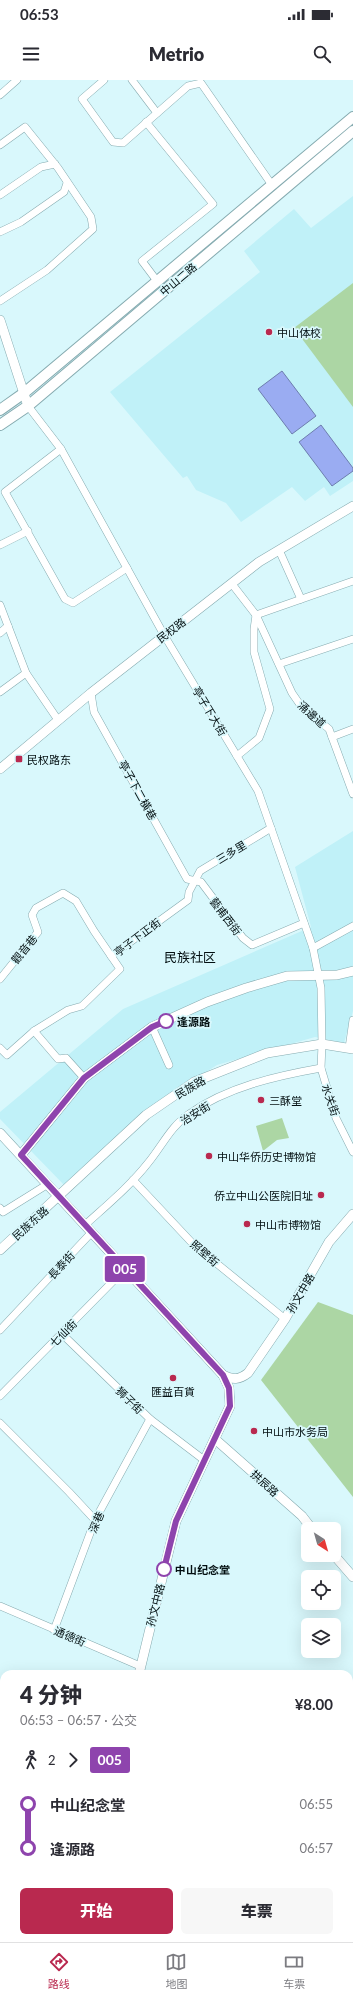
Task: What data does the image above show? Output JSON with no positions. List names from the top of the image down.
{
  "streets": {
    "main road": ["中山二路"],
    "street": [
      "民权路",
      "亭子下大街",
      "涌邊道",
      "亭子下二橫巷",
      "三多里",
      "藝甫西街",
      "亭子下正街",
      "觀音巷",
      "民族路",
      "水关街",
      "治安街",
      "民族东路",
      "照壁街",
      "長泰街",
      "孙文中路",
      "七仙街",
      "狮子街",
      "拱辰路",
      "深巷",
      "通德街"
    ]
  },
  "crossings": [
    ["中山二路", "亭子下大街"],
    ["民权路", "亭子下大街"],
    ["民权路", "涌邊道"],
    ["民权路", "亭子下二橫巷"],
    ["亭子下大街", "三多里"],
    ["亭子下大街", "藝甫西街"],
    ["亭子下大街", "民族路"],
    ["亭子下大街", "水关街"],
    ["亭子下二橫巷", "三多里"],
    ["亭子下二橫巷", "藝甫西街"],
    ["亭子下二橫巷", "亭子下正街"],
    ["三多里", "藝甫西街"],
    ["三多里", "亭子下正街"],
    ["藝甫西街", "亭子下正街"],
    ["亭子下正街", "觀音巷"],
    ["民族路", "水关街"],
    ["民族路", "民族东路"],
    ["水关街", "治安街"],
    ["治安街", "照壁街"],
    ["治安街", "長泰街"],
    ["照壁街", "孙文中路"],
    ["孙文中路", "狮子街"],
    ["孙文中路", "拱辰路"],
    ["孙文中路", "通德街"],
    ["七仙街", "狮子街"],
    ["狮子街", "深巷"],
    ["深巷", "通德街"]
  ],
  "districts": ["民族社区"],
  "places": {
    "other": [
      "中山体校",
      "逢源路",
      "三酥堂",
      "中山华侨历史博物馆",
      "侨立中山公医院旧址",
      "中山市博物馆",
      "匯益百貨",
      "中山市水务局",
      "中山纪念堂"
    ],
    "transit": ["民权路东"]
  },
  "lines": ["bus line 005"],
  "north": "bottom right",
  "page": {
    "status": "06:53",
    "header": "Metrio",
    "on_map": "005",
    "heading": ["4 分钟", "06:53 – 06:57 · 公交", "¥8.00"],
    "legs": ["2", "005"],
    "list": [
      {
        "name": "中山纪念堂",
        "value": "06:55"
      },
      {
        "name": "逢源路",
        "value": "06:57"
      }
    ],
    "buttons": ["开始", "车票"],
    "tabs": ["路线", "地图", "车票"]
  }
}
